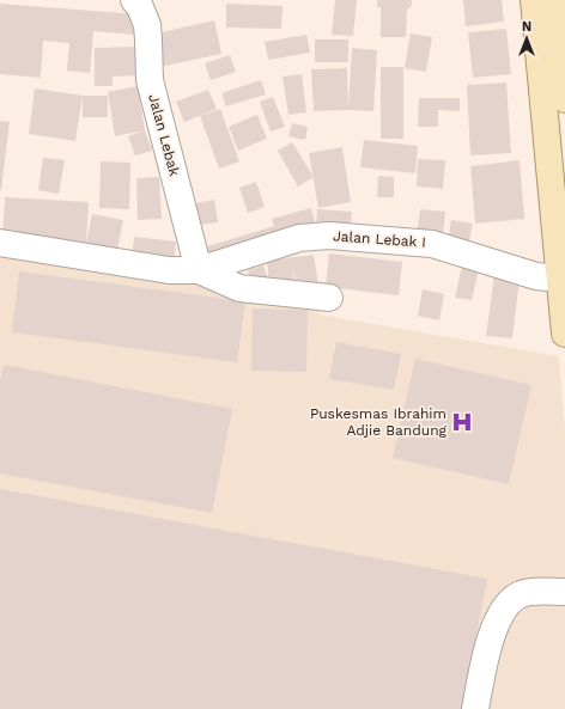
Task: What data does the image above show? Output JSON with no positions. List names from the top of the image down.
{
  "streets": {
    "street": ["Jalan Lebak", "Jalan Lebak I"]
  },
  "crossings": [
    ["Jalan Lebak", "Jalan Lebak I"]
  ],
  "places": {
    "hospital": ["Puskesmas Ibrahim Adjie Bandung"]
  },
  "north": "top"
}
